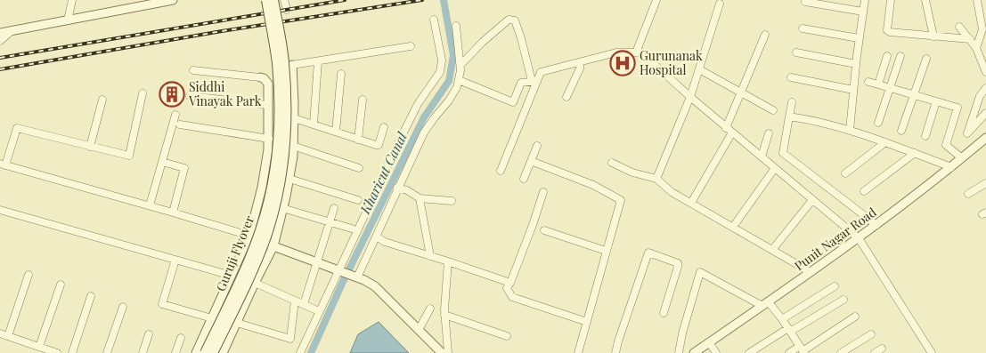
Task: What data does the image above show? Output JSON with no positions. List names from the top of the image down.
{
  "streets": {
    "main road": ["Guruji Flyover"],
    "street": ["Punit Nagar Road"]
  },
  "water": ["Kharicut Canal"],
  "places": {
    "hospital": ["Gurunanak Hospital"],
    "building": ["Siddhi Vinayak Park"]
  }
}
